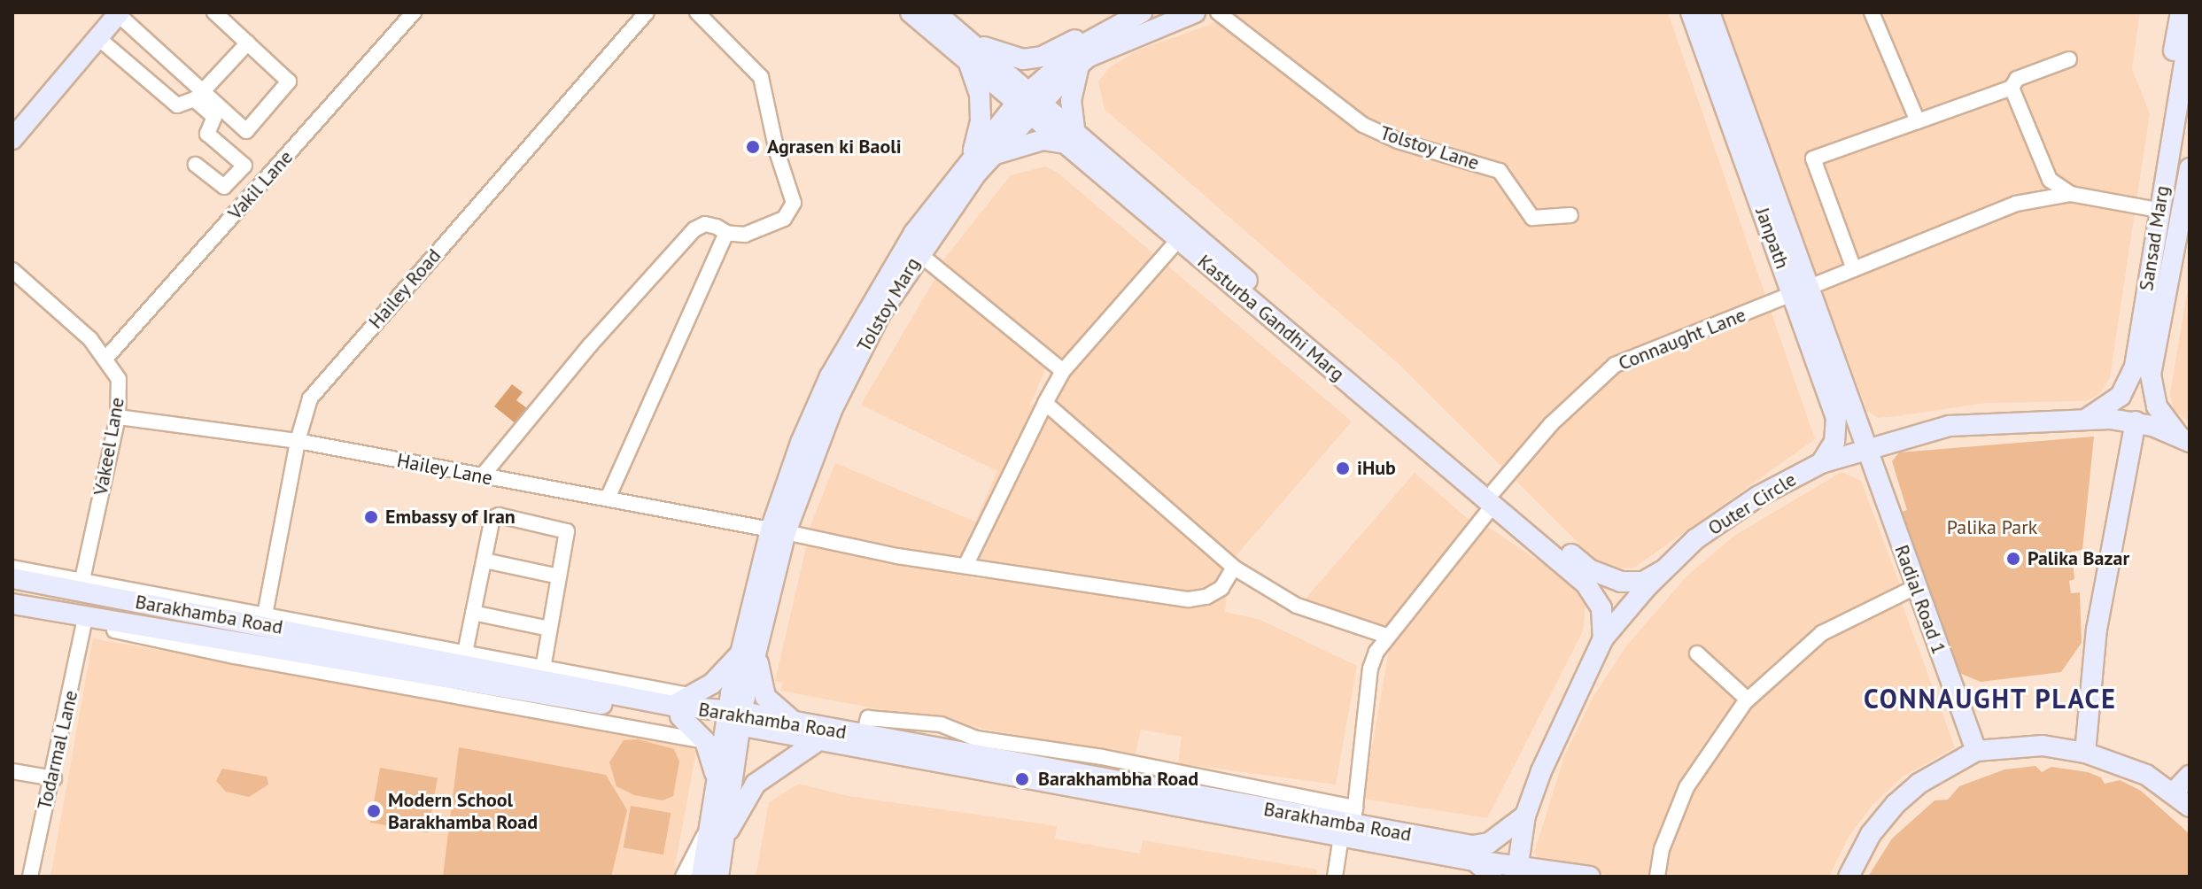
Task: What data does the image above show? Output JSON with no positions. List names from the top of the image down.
{
  "streets": {
    "main road": [
      "Janpath",
      "Sansad Marg",
      "Tolstoy Marg",
      "Kasturba Gandhi Marg",
      "Outer Circle",
      "Radial Road 1",
      "Barakhamba Road"
    ],
    "street": [
      "Tolstoy Lane",
      "Vakil Lane",
      "Hailey Road",
      "Connaught Lane",
      "Vakeel Lane",
      "Hailey Lane",
      "Todarmal Lane"
    ]
  },
  "crossings": [
    ["Vakil Lane", "Vakeel Lane"],
    ["Janpath", "Connaught Lane"],
    ["Janpath", "Outer Circle"],
    ["Janpath", "Radial Road 1"],
    ["Sansad Marg", "Outer Circle"],
    ["Hailey Road", "Hailey Lane"],
    ["Hailey Road", "Barakhamba Road"],
    ["Tolstoy Marg", "Kasturba Gandhi Marg"],
    ["Tolstoy Marg", "Hailey Lane"],
    ["Tolstoy Marg", "Barakhamba Road"],
    ["Kasturba Gandhi Marg", "Connaught Lane"],
    ["Kasturba Gandhi Marg", "Outer Circle"],
    ["Connaught Lane", "Barakhamba Road"],
    ["Vakeel Lane", "Hailey Lane"],
    ["Outer Circle", "Radial Road 1"],
    ["Outer Circle", "Barakhamba Road"]
  ],
  "districts": ["CONNAUGHT PLACE"],
  "parks": ["Palika Park"],
  "places": [
    "Agrasen ki Baoli",
    "iHub",
    "Embassy of Iran",
    "Palika Bazar",
    "Barakhambha Road",
    "Modern School Barakhamba Road"
  ]
}
